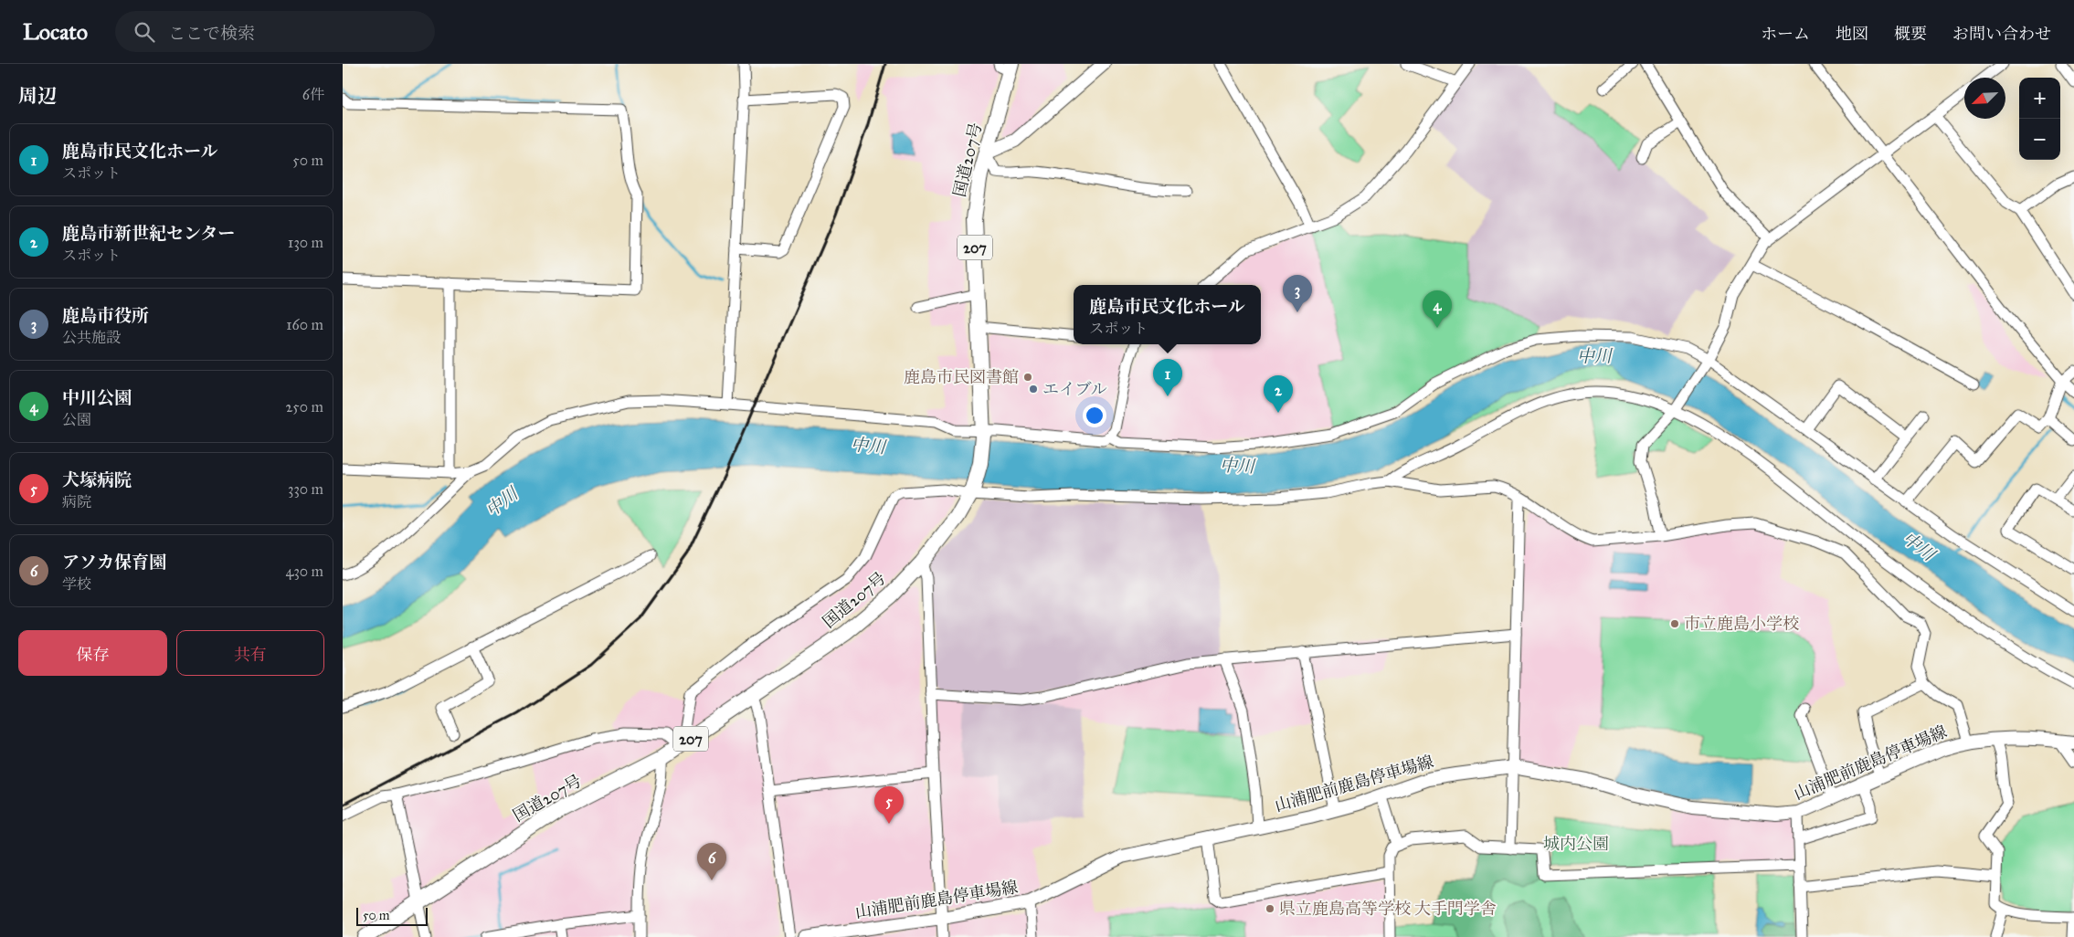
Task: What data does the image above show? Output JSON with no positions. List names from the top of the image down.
{
  "streets": {
    "highway": ["国道207号", "207"],
    "main road": ["山浦肥前鹿島停車場線"]
  },
  "water": ["中川"],
  "parks": ["城内公園"],
  "places": [
    "鹿島市民図書館",
    "エイブル",
    "市立鹿島小学校",
    "県立鹿島高等学校 大手門学舎"
  ],
  "scale_bar": "50 m",
  "north": "bottom left",
  "page": {
    "header": "Locato",
    "search": "ここで検索",
    "nav": [
      "ホーム",
      "地図",
      "概要",
      "お問い合わせ"
    ],
    "heading": ["周辺", "6件"],
    "map_buttons": ["+", "−"],
    "list": [
      {
        "mark": "1",
        "name": "鹿島市民文化ホール",
        "note": "スポット",
        "value": "50 m"
      },
      {
        "mark": "2",
        "name": "鹿島市新世紀センター",
        "note": "スポット",
        "value": "130 m"
      },
      {
        "mark": "3",
        "name": "鹿島市役所",
        "note": "公共施設",
        "value": "160 m"
      },
      {
        "mark": "4",
        "name": "中川公園",
        "note": "公園",
        "value": "250 m"
      },
      {
        "mark": "5",
        "name": "犬塚病院",
        "note": "病院",
        "value": "330 m"
      },
      {
        "mark": "6",
        "name": "アソカ保育園",
        "note": "学校",
        "value": "430 m"
      }
    ],
    "pins": [
      "3",
      "4",
      "1",
      "2",
      "5",
      "6"
    ],
    "popup": ["鹿島市民文化ホール", "スポット"],
    "buttons": ["保存", "共有"],
    "scale": "50 m"
  }
}
